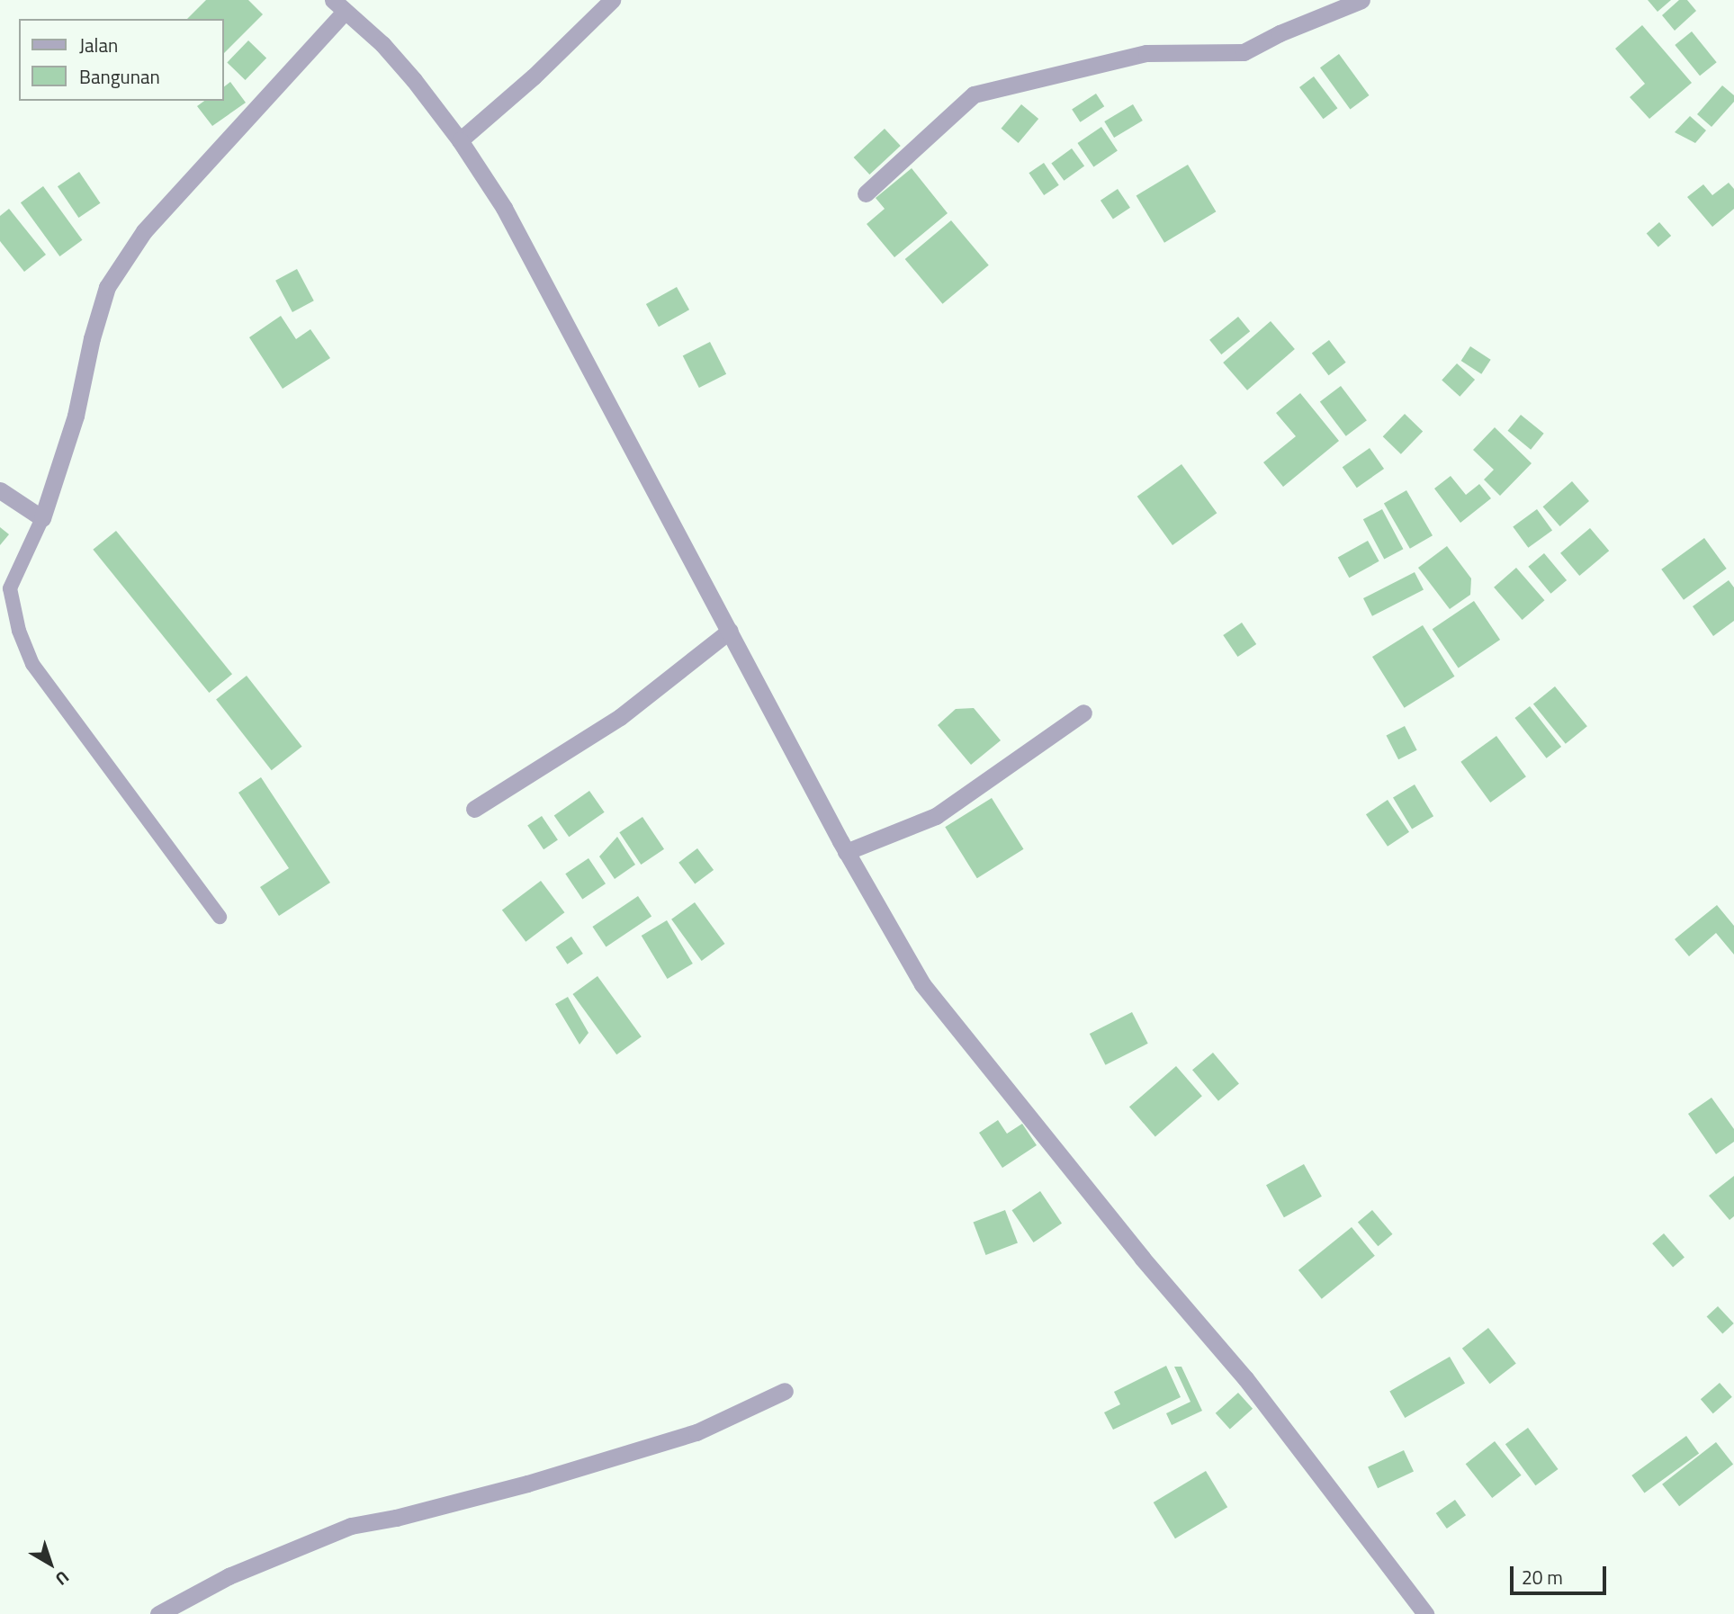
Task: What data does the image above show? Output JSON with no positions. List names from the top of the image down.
{
  "legend": ["Jalan", "Bangunan"],
  "scale_bar": "20 m",
  "north": "bottom right"
}
